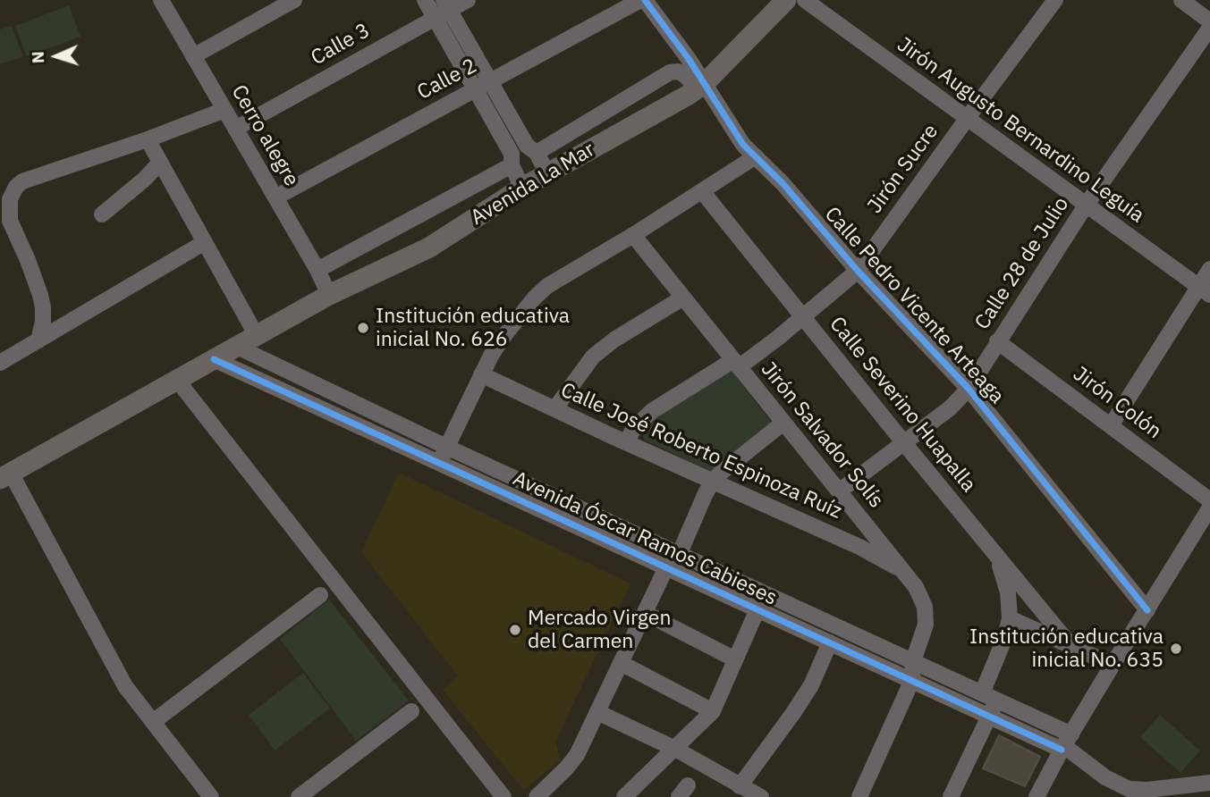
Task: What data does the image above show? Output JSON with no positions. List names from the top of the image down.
{
  "streets": {
    "main road": ["Avenida La Mar"],
    "street": [
      "Calle 3",
      "Calle 2",
      "Jirón Augusto Bernardino Leguía",
      "Cerro alegre",
      "Jirón Sucre",
      "Calle 28 de Julio",
      "Calle Pedro Vicente Arteaga",
      "Jirón Colón",
      "Calle Severino Huapalla",
      "Jirón Salvador Solís",
      "Calle José Roberto Espinoza Ruíz",
      "Avenida Óscar Ramos Cabieses"
    ]
  },
  "crossings": [
    ["Calle 3", "Cerro alegre"],
    ["Calle 2", "Cerro alegre"],
    ["Jirón Augusto Bernardino Leguía", "Jirón Sucre"],
    ["Jirón Augusto Bernardino Leguía", "Calle 28 de Julio"],
    ["Cerro alegre", "Avenida La Mar"],
    ["Jirón Sucre", "Calle Pedro Vicente Arteaga"],
    ["Jirón Sucre", "Calle Severino Huapalla"],
    ["Jirón Sucre", "Jirón Salvador Solís"],
    ["Jirón Sucre", "Calle José Roberto Espinoza Ruíz"],
    ["Avenida La Mar", "Calle Pedro Vicente Arteaga"],
    ["Avenida La Mar", "Avenida Óscar Ramos Cabieses"],
    ["Calle 28 de Julio", "Calle Pedro Vicente Arteaga"],
    ["Calle 28 de Julio", "Jirón Colón"],
    ["Calle 28 de Julio", "Calle Severino Huapalla"],
    ["Calle 28 de Julio", "Jirón Salvador Solís"],
    ["Jirón Salvador Solís", "Calle José Roberto Espinoza Ruíz"],
    ["Jirón Salvador Solís", "Avenida Óscar Ramos Cabieses"]
  ],
  "places": ["Institución educativa inicial No. 626", "Mercado Virgen del Carmen", "Institución educativa inicial No. 635"],
  "north": "left"
}
